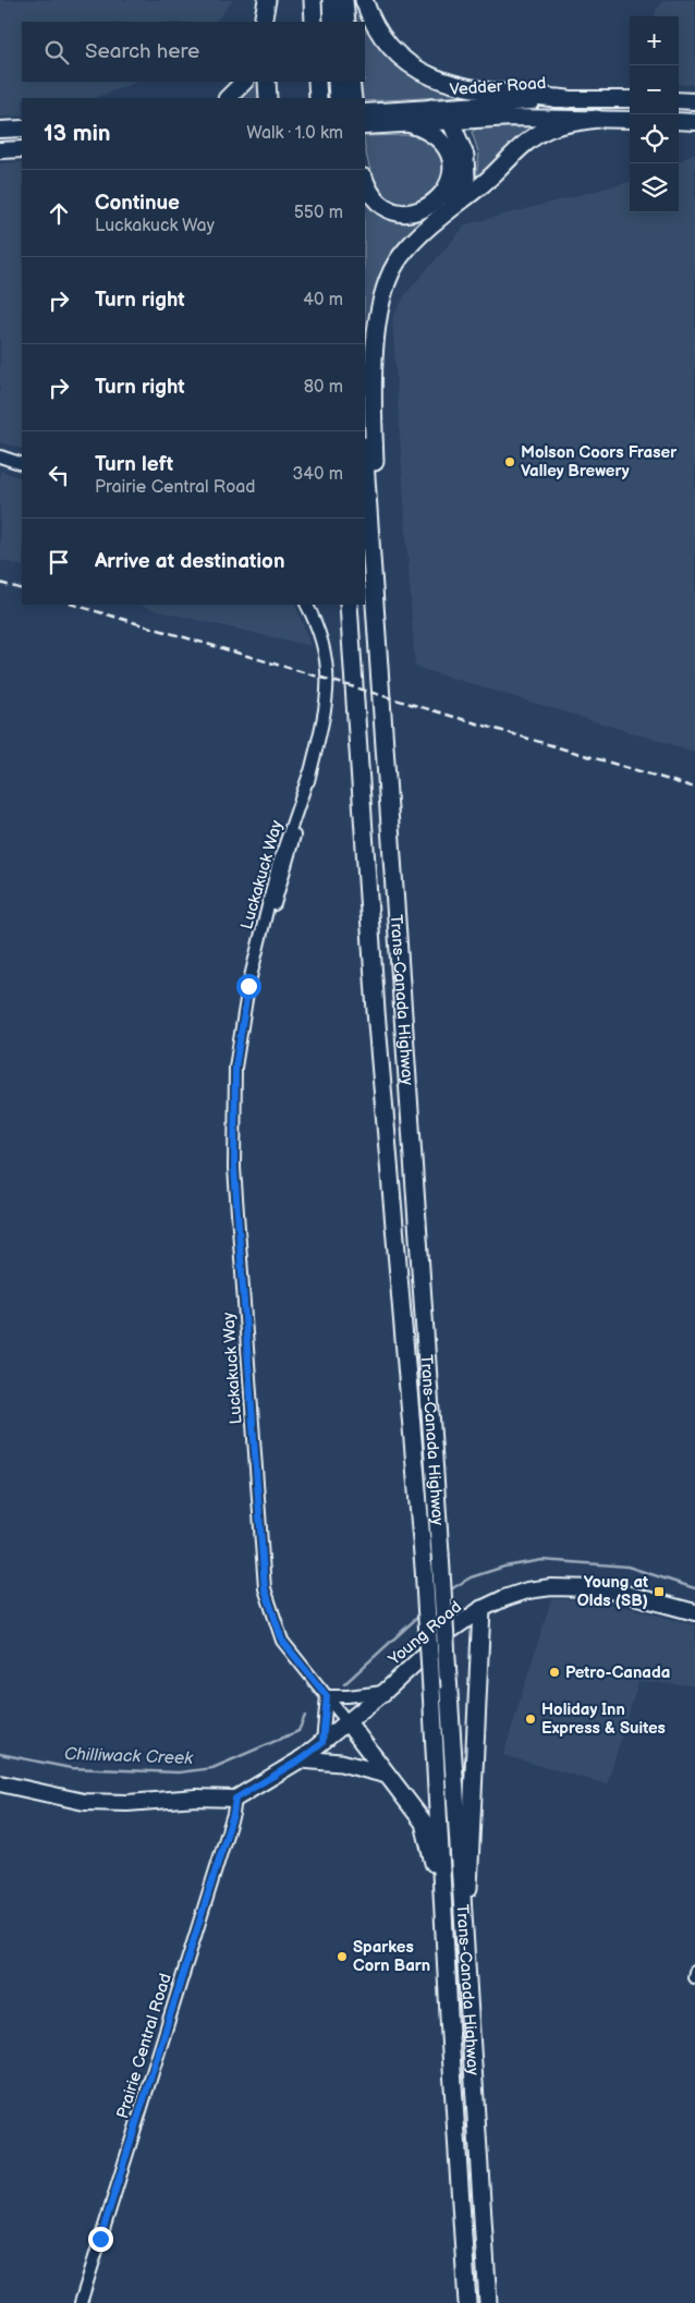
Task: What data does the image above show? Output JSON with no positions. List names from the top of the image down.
{
  "streets": {
    "highway": ["Trans-Canada Highway"],
    "main road": ["Vedder Road", "Young Road"],
    "street": ["Luckakuck Way", "Prairie Central Road"]
  },
  "crossings": [
    ["Luckakuck Way", "Young Road"],
    ["Young Road", "Prairie Central Road"]
  ],
  "water": ["Chilliwack Creek"],
  "places": {
    "other": [
      "Molson Coors Fraser Valley Brewery",
      "Petro-Canada",
      "Holiday Inn Express & Suites",
      "Sparkes Corn Barn"
    ],
    "transit": ["Young at Olds (SB)"]
  },
  "page": {
    "map_buttons": ["+", "−"],
    "search": "Search here",
    "heading": ["13 min", "Walk · 1.0 km"],
    "list": [
      ["Continue", "Luckakuck Way", "550 m"],
      ["Turn right", "40 m"],
      ["Turn right", "80 m"],
      ["Turn left", "Prairie Central Road", "340 m"],
      "Arrive at destination"
    ]
  }
}
